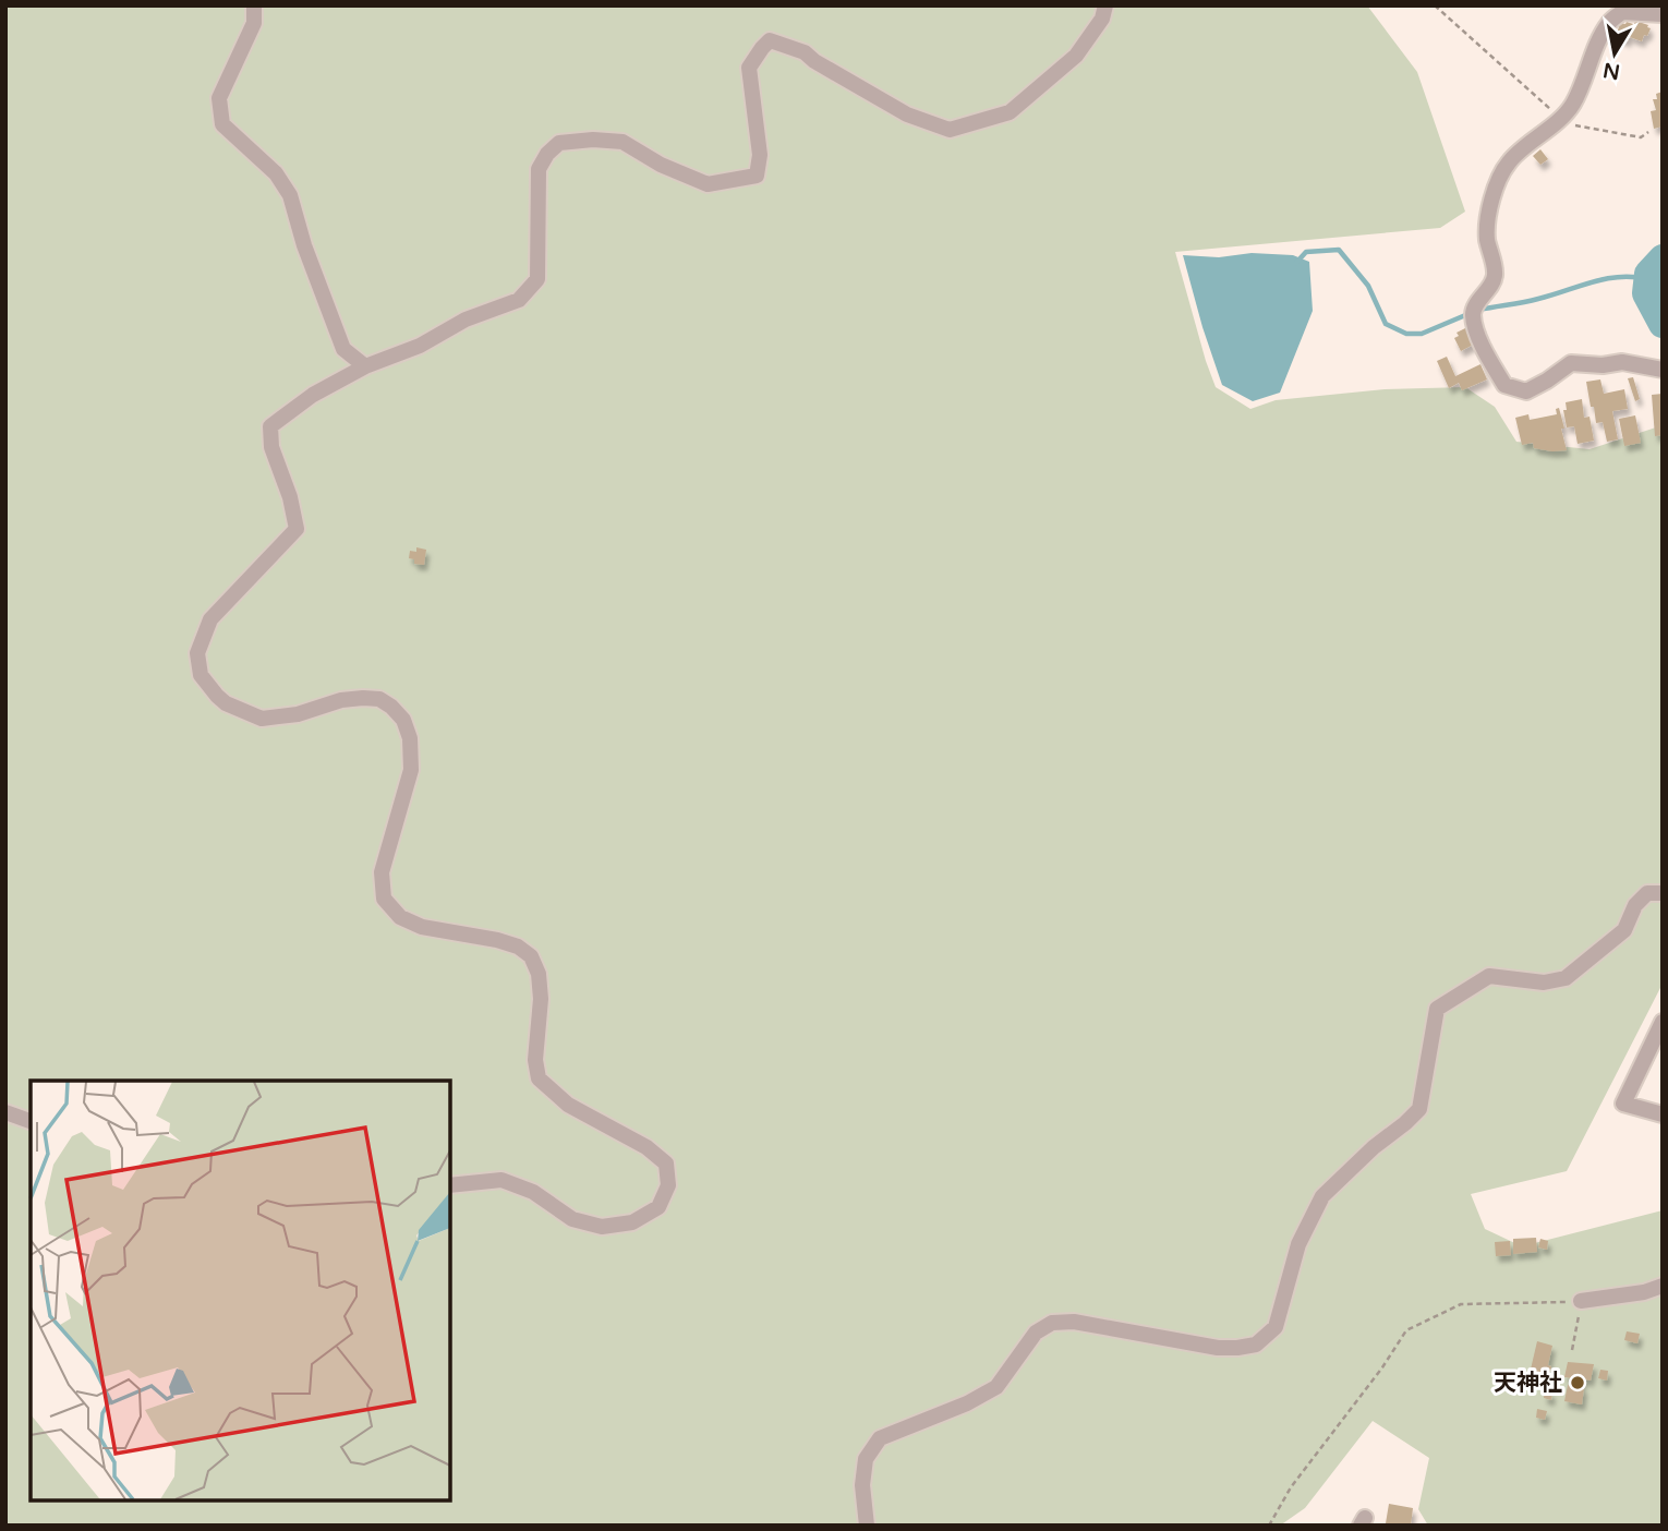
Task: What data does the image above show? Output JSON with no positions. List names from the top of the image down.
{
  "places": ["天神社"],
  "north": "bottom"
}
